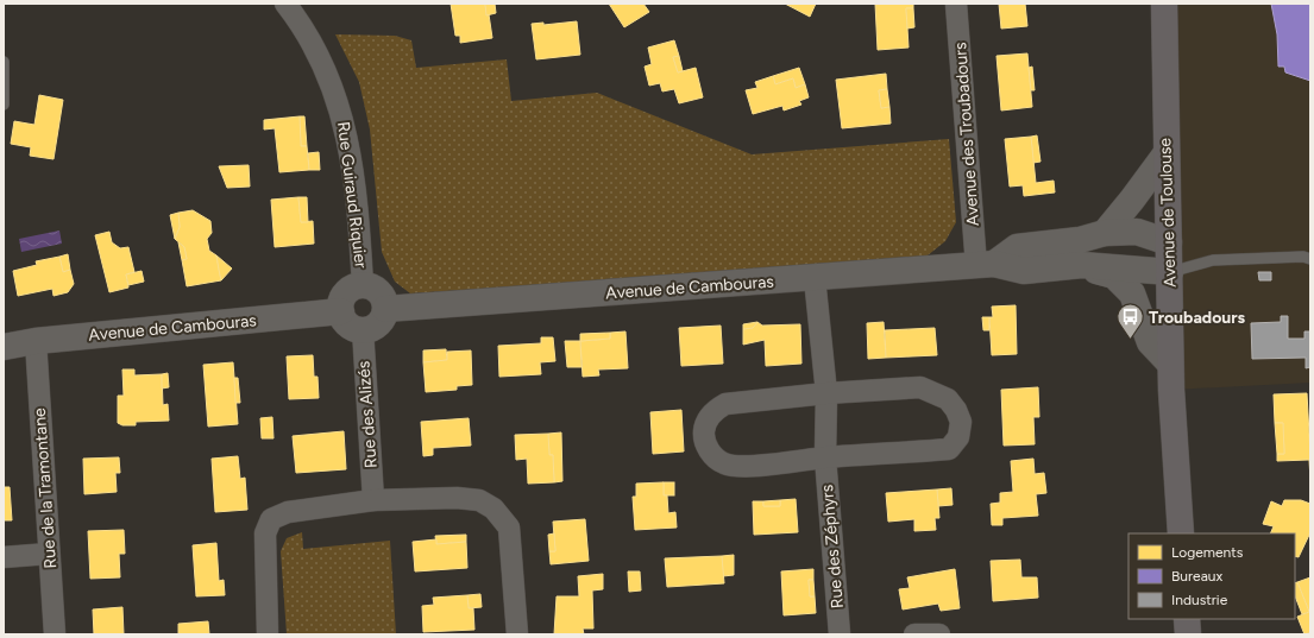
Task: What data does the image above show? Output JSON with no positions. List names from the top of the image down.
{
  "streets": {
    "main road": ["Avenue de Toulouse"],
    "street": [
      "Avenue des Troubadours",
      "Rue Guiraud Riquier",
      "Avenue de Cambouras",
      "Rue des Alizés",
      "Rue de la Tramontane",
      "Rue des Zéphyrs"
    ]
  },
  "crossings": [
    ["Avenue des Troubadours", "Avenue de Cambouras"],
    ["Rue Guiraud Riquier", "Avenue de Cambouras"],
    ["Rue Guiraud Riquier", "Rue des Alizés"],
    ["Avenue de Cambouras", "Rue des Alizés"],
    ["Avenue de Cambouras", "Rue de la Tramontane"],
    ["Avenue de Cambouras", "Rue des Zéphyrs"]
  ],
  "places": {
    "bus stop": ["Troubadours"]
  },
  "legend": ["Logements", "Bureaux", "Industrie"]
}
